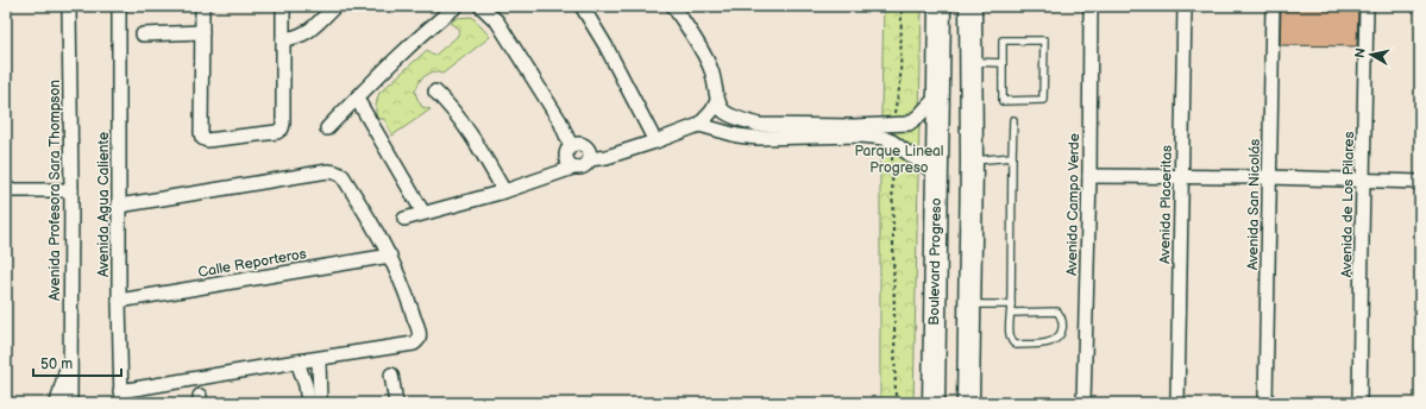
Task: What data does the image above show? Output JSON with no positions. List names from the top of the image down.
{
  "streets": {
    "main road": ["Boulevard Progreso"],
    "street": [
      "Avenida Profesora Sara Thompson",
      "Avenida Agua Caliente",
      "Avenida Campo Verde",
      "Avenida Placeritas",
      "Avenida San Nicolás",
      "Avenida de Los Pilares",
      "Calle Reporteros"
    ]
  },
  "crossings": [
    ["Avenida Agua Caliente", "Calle Reporteros"]
  ],
  "parks": ["Parque Lineal Progreso"],
  "scale_bar": "50 m",
  "north": "left"
}
